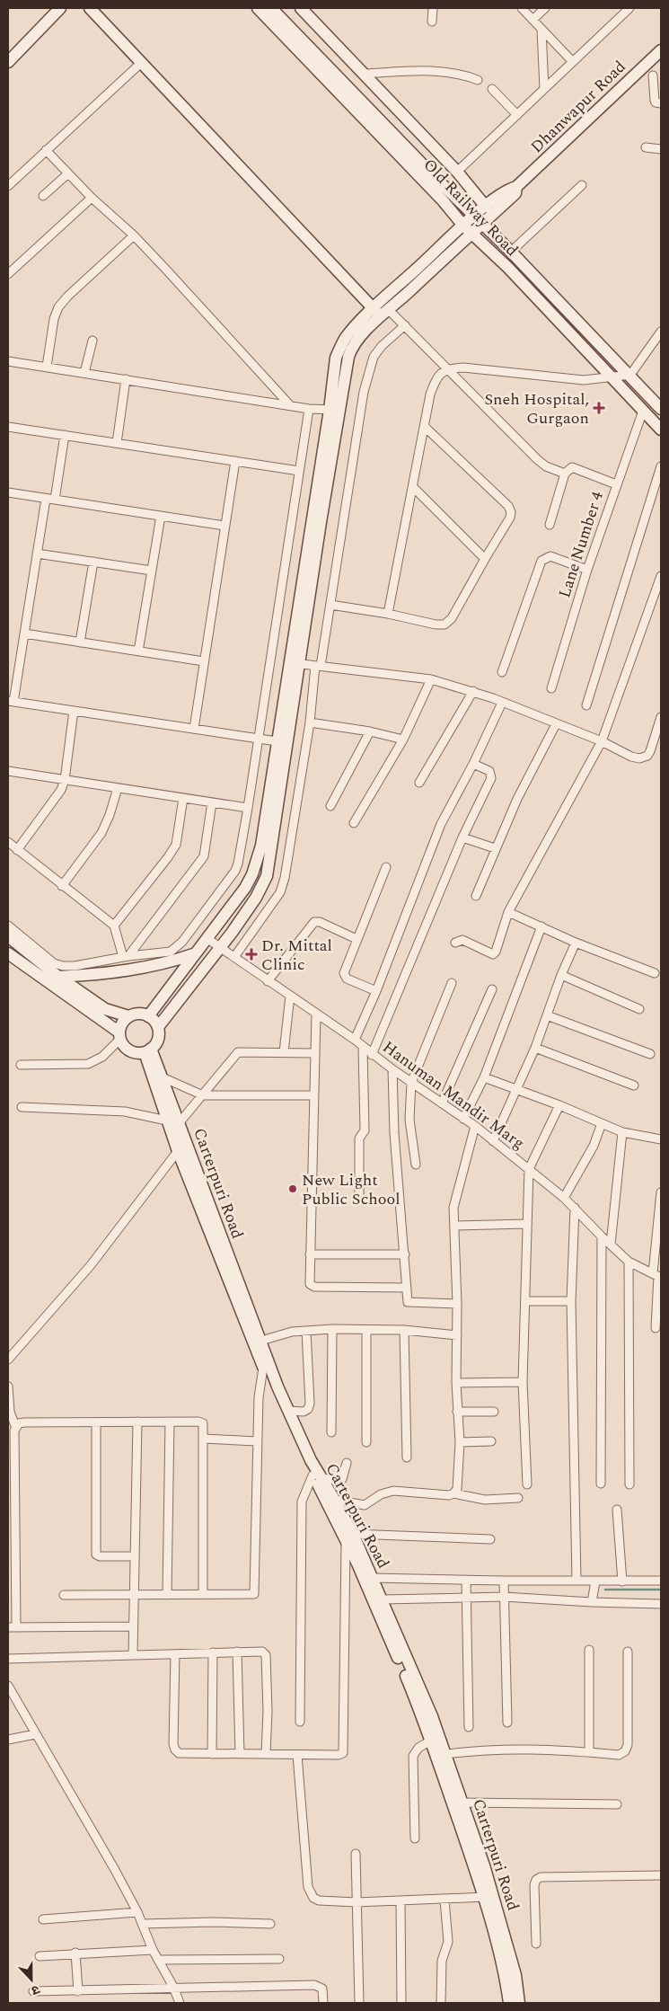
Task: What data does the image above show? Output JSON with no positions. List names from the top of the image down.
{
  "streets": {
    "main road": ["Dhanwapur Road", "Old Railway Road", "Carterpuri Road"],
    "street": ["Lane Number 4", "Hanuman Mandir Marg"]
  },
  "crossings": [
    ["Dhanwapur Road", "Old Railway Road"],
    ["Old Railway Road", "Lane Number 4"]
  ],
  "places": {
    "health": ["Sneh Hospital, Gurgaon", "Dr. Mittal Clinic"],
    "other": ["New Light Public School"]
  },
  "north": "bottom"
}
